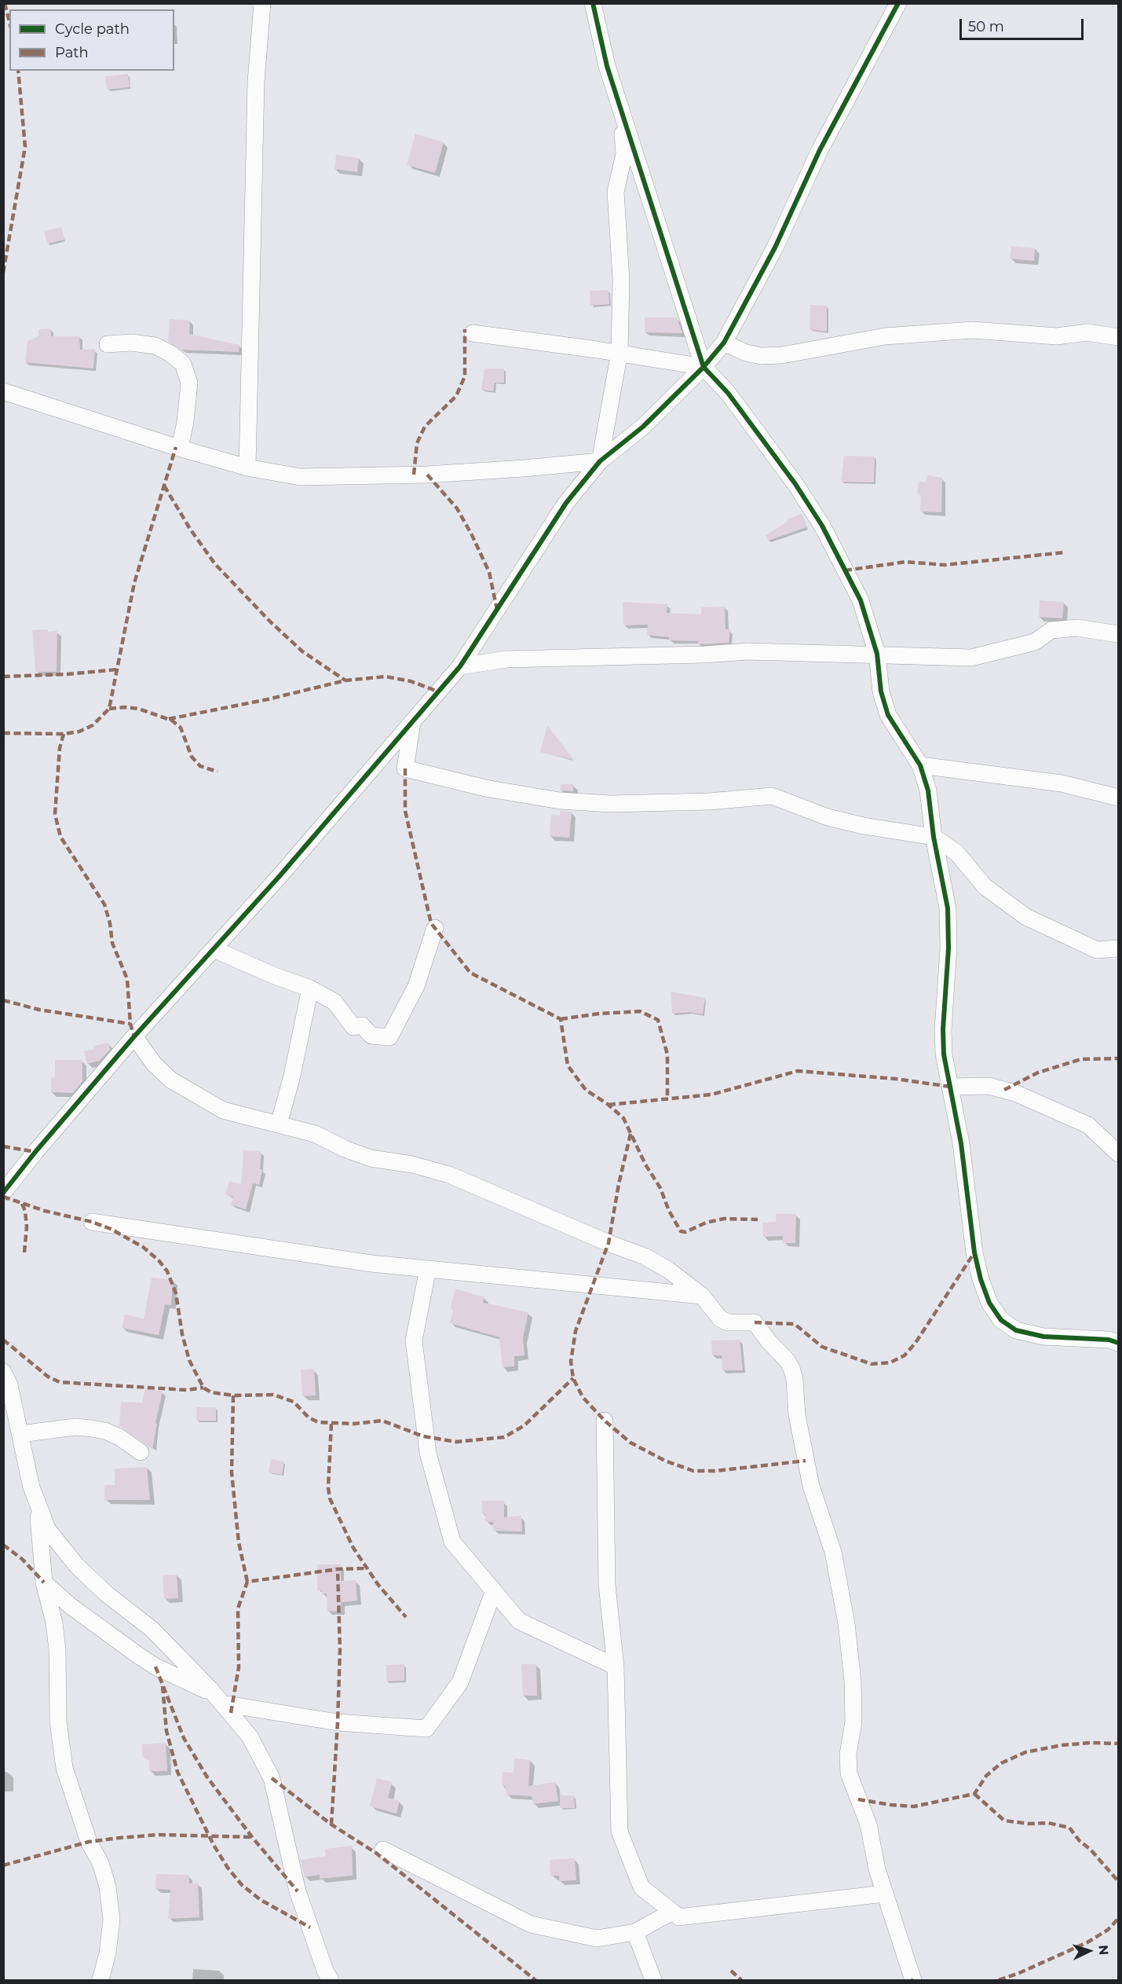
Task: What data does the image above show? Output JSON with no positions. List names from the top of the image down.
{
  "legend": ["Cycle path", "Path"],
  "scale_bar": "50 m",
  "north": "right"
}
